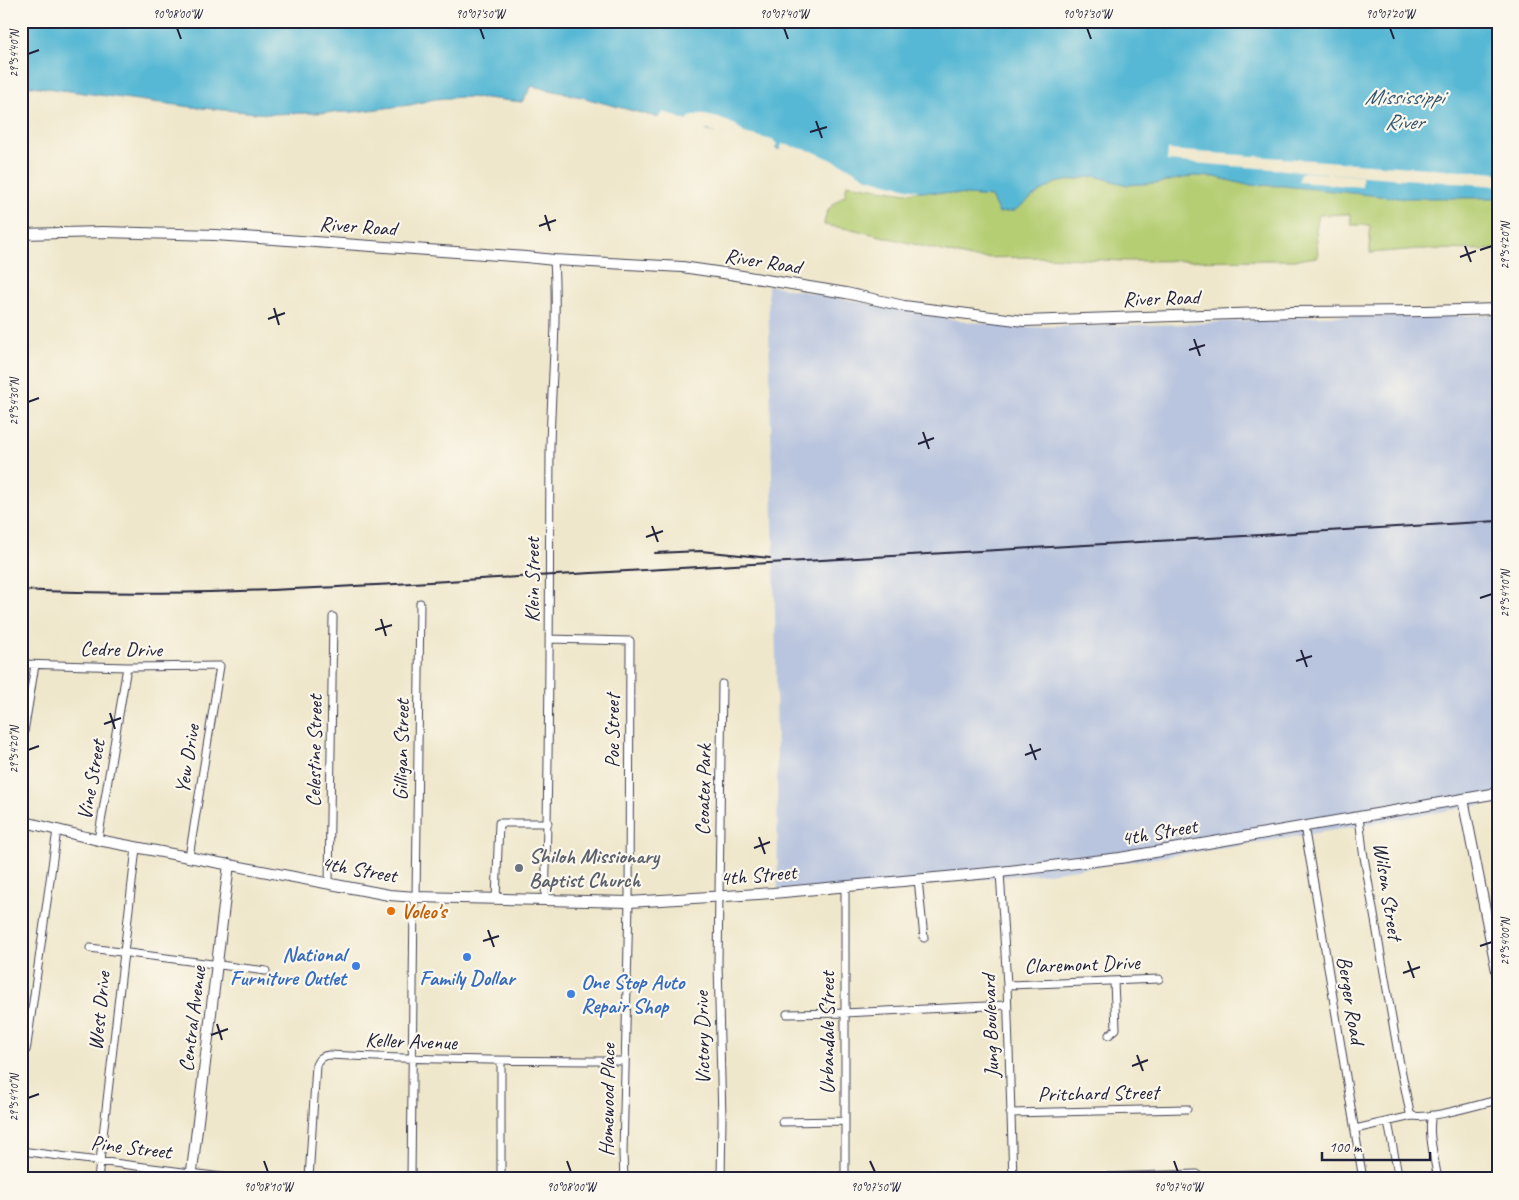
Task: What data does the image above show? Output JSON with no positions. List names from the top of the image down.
{
  "streets": {
    "main road": ["River Road", "4th Street", "Central Avenue"],
    "street": [
      "Klein Street",
      "Cedre Drive",
      "Poe Street",
      "Gilligan Street",
      "Celestine Street",
      "Yew Drive",
      "Vine Street",
      "Ceoatex Park",
      "Wilson Street",
      "Claremont Drive",
      "Berger Road",
      "West Drive",
      "Jung Boulevard",
      "Urbandale Street",
      "Victory Drive",
      "Keller Avenue",
      "Pritchard Street",
      "Homewood Place",
      "Pine Street"
    ]
  },
  "crossings": [
    ["River Road", "Klein Street"],
    ["Klein Street", "Poe Street"],
    ["Klein Street", "4th Street"],
    ["Cedre Drive", "Yew Drive"],
    ["Cedre Drive", "Vine Street"],
    ["Poe Street", "4th Street"],
    ["Poe Street", "Homewood Place"],
    ["Gilligan Street", "4th Street"],
    ["Gilligan Street", "Keller Avenue"],
    ["Celestine Street", "4th Street"],
    ["Yew Drive", "4th Street"],
    ["Vine Street", "4th Street"],
    ["Ceoatex Park", "4th Street"],
    ["Ceoatex Park", "Victory Drive"],
    ["4th Street", "Wilson Street"],
    ["4th Street", "Berger Road"],
    ["4th Street", "West Drive"],
    ["4th Street", "Central Avenue"],
    ["4th Street", "Jung Boulevard"],
    ["4th Street", "Urbandale Street"],
    ["4th Street", "Victory Drive"],
    ["4th Street", "Homewood Place"],
    ["Claremont Drive", "Jung Boulevard"],
    ["West Drive", "Pine Street"],
    ["Central Avenue", "Pine Street"],
    ["Jung Boulevard", "Pritchard Street"],
    ["Keller Avenue", "Homewood Place"]
  ],
  "water": ["Mississippi River"],
  "places": [
    "Shiloh Missionary Baptist Church",
    "Voleo's",
    "Family Dollar",
    "National Furniture Outlet",
    "One Stop Auto Repair Shop"
  ],
  "scale_bar": "100 m",
  "coordinates": [
    "90°08'00\"W",
    "90°07'50\"W",
    "90°07'40\"W",
    "90°07'30\"W",
    "90°07'20\"W",
    "29°54'40\"N",
    "29°54'20\"N",
    "29°54'30\"N",
    "29°54'10\"N",
    "29°54'00\"N",
    "90°08'10\"W"
  ]
}
